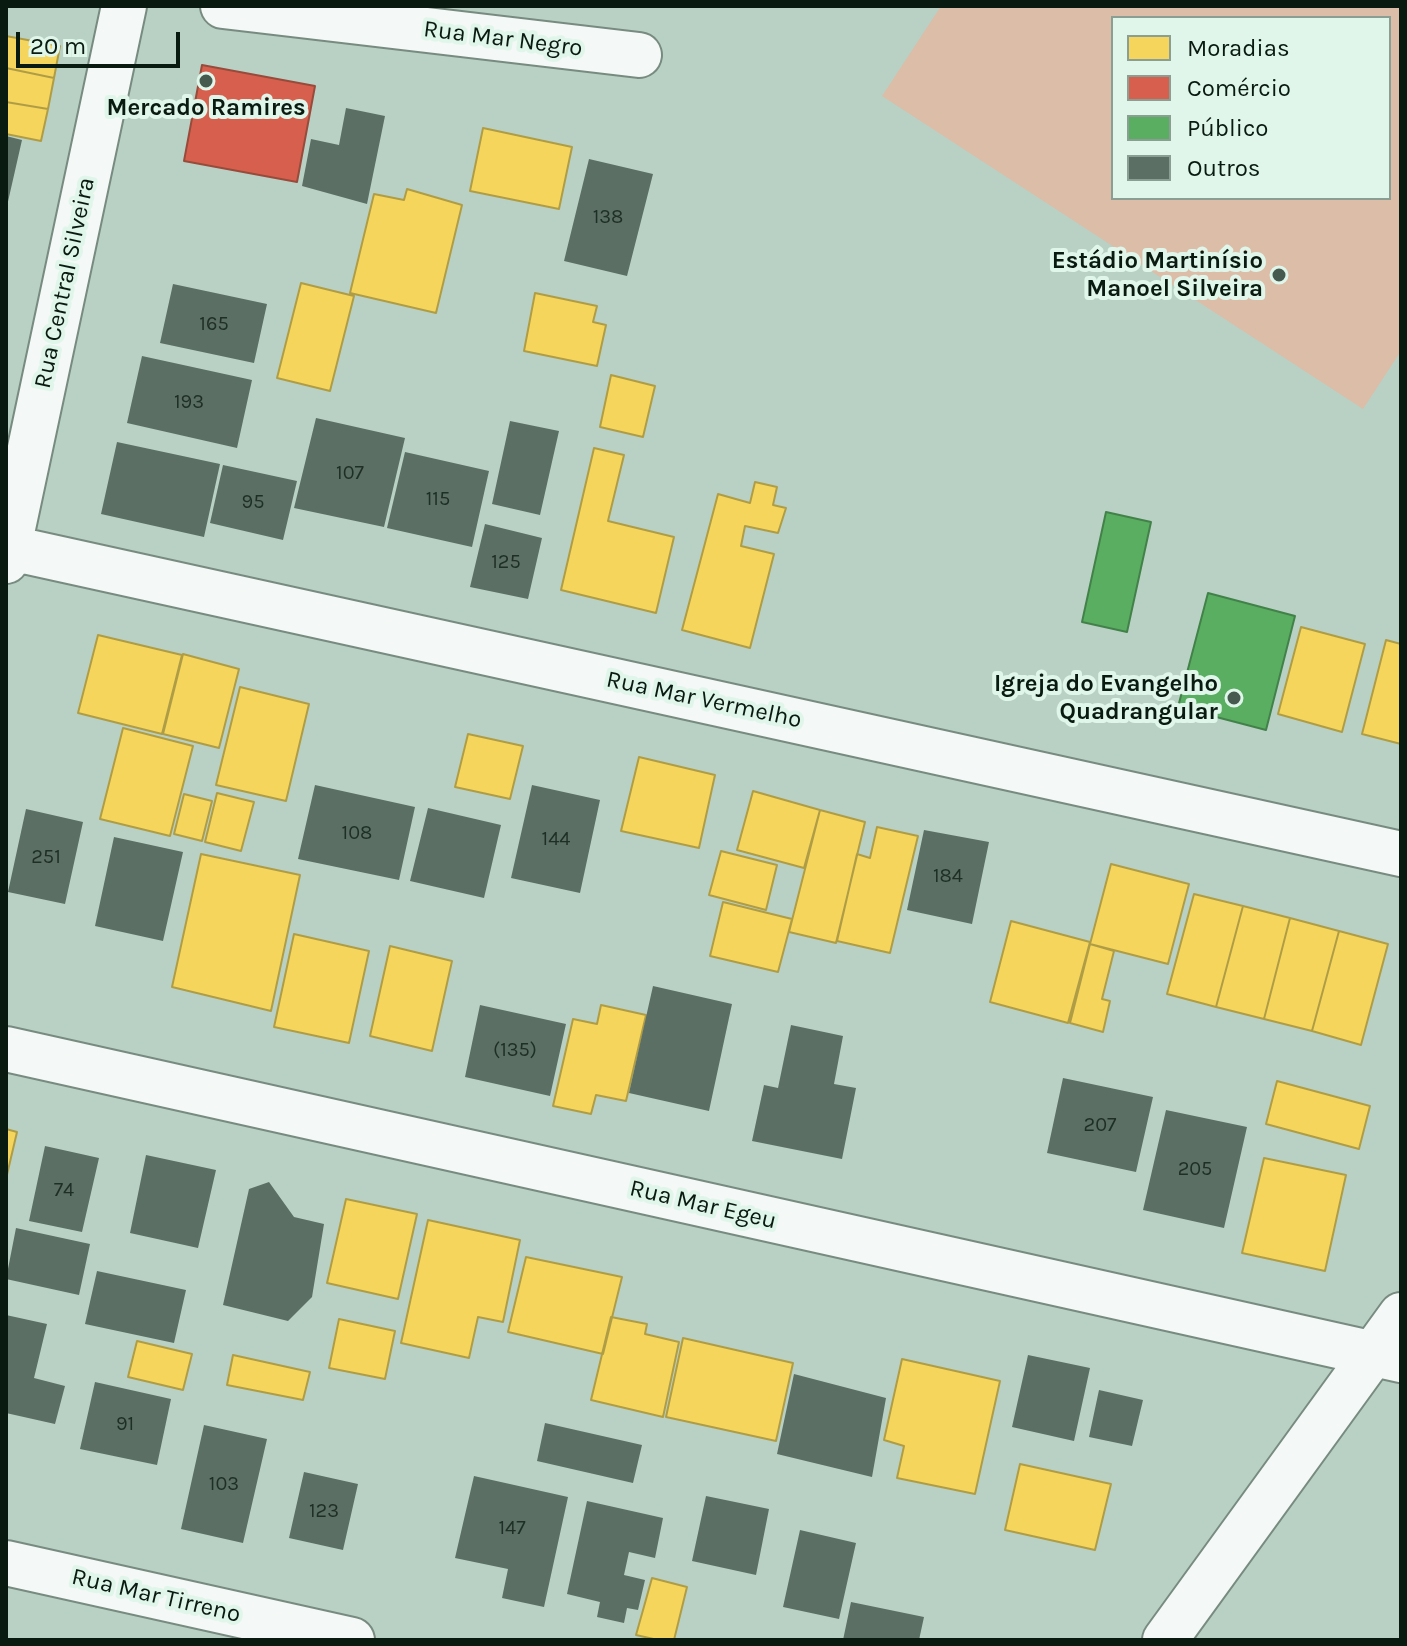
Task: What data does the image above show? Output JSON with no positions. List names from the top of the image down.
{
  "streets": {
    "street": [
      "Rua Mar Negro",
      "Rua Central Silveira",
      "Rua Mar Vermelho",
      "Rua Mar Egeu",
      "Rua Mar Tirreno"
    ]
  },
  "crossings": [
    ["Rua Central Silveira", "Rua Mar Vermelho"]
  ],
  "places": ["Mercado Ramires", "Estádio Martinísio Manoel Silveira", "Igreja do Evangelho Quadrangular"],
  "house_numbers": [
    "138",
    "165",
    "193",
    "107",
    "115",
    "95",
    "125",
    "108",
    "144",
    "251",
    "184",
    "(135)",
    "207",
    "205",
    "74",
    "91",
    "103",
    "123",
    "147"
  ],
  "legend": [
    "Moradias",
    "Comércio",
    "Público",
    "Outros"
  ],
  "scale_bar": "20 m"
}
